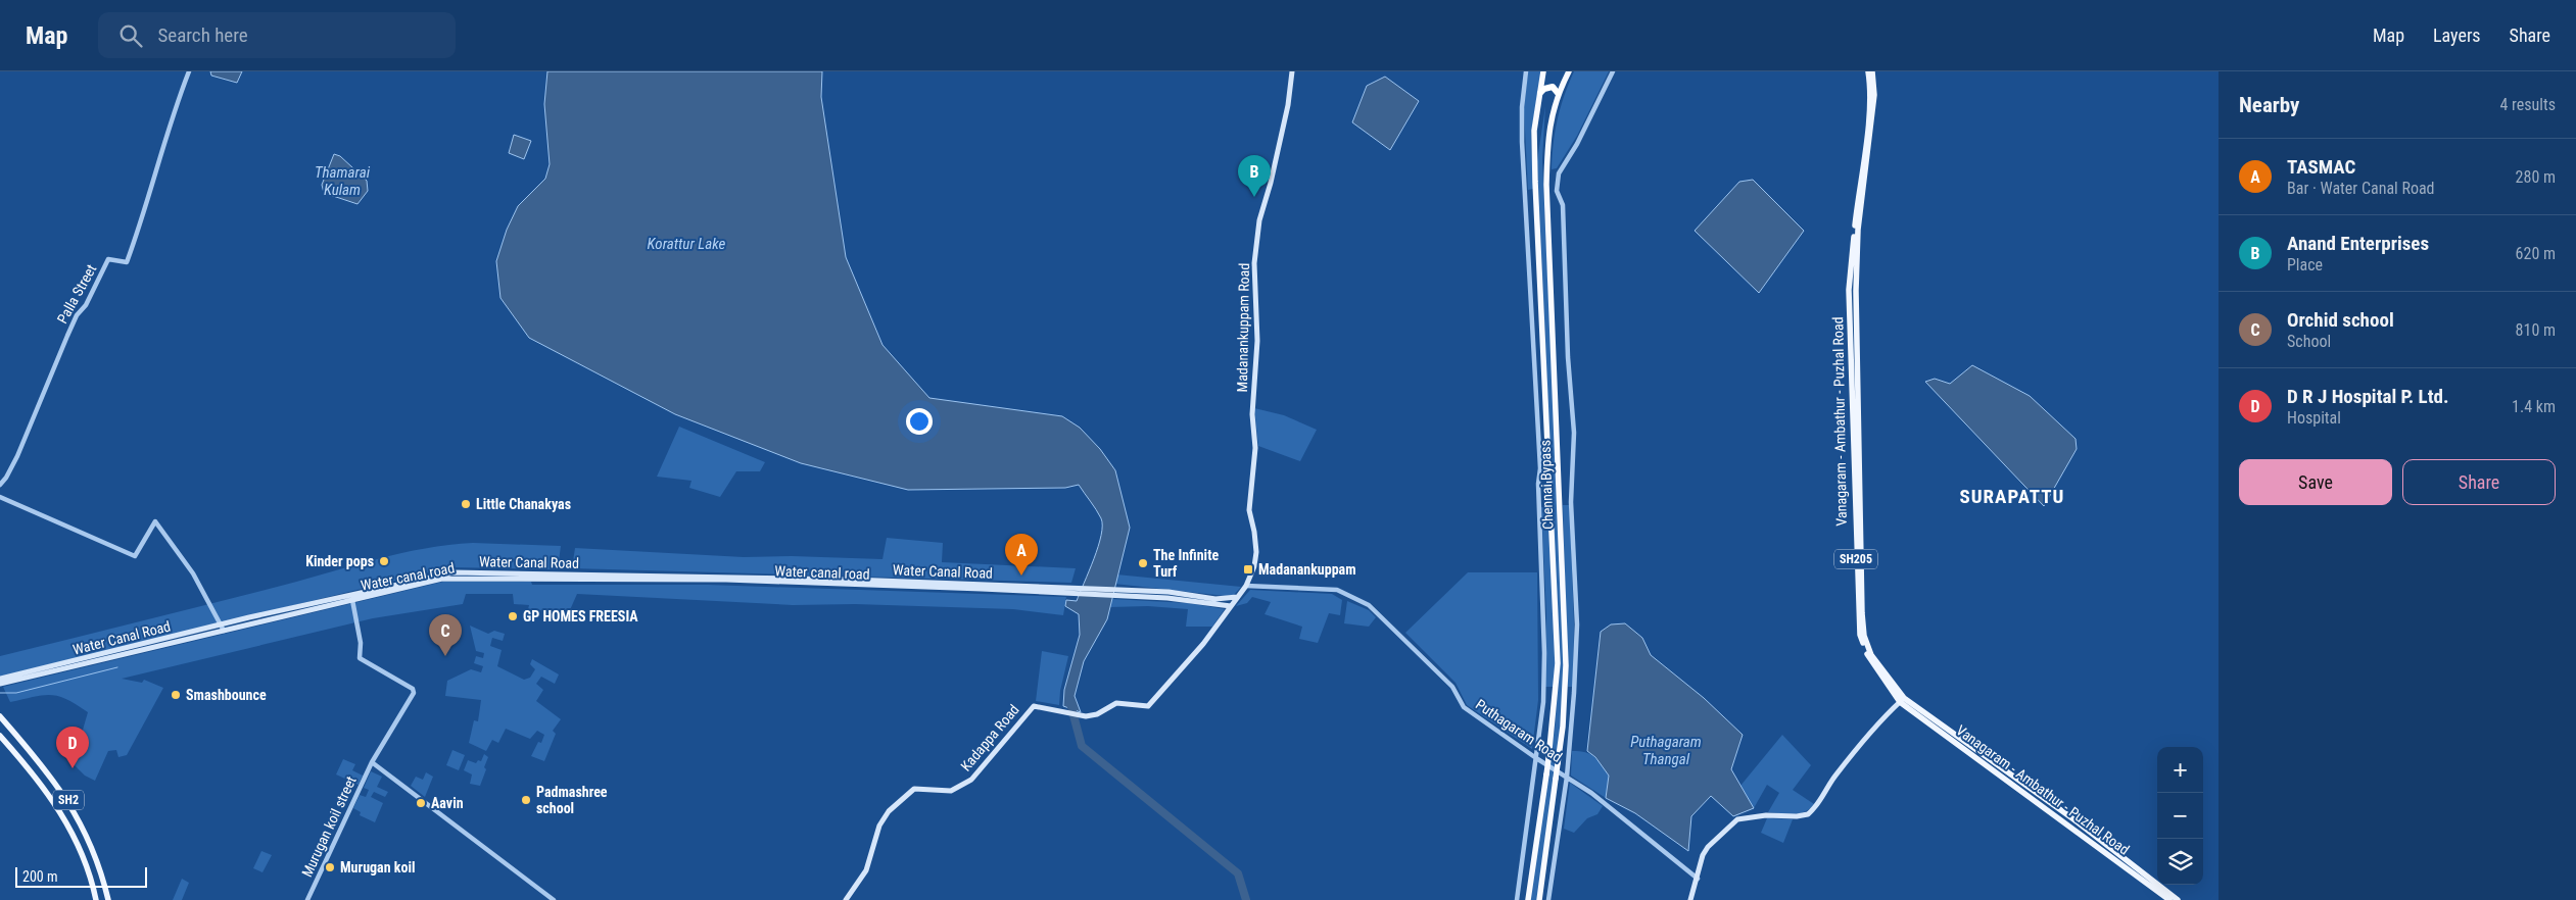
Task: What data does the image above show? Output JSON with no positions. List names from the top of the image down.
{
  "streets": {
    "highway": ["Chennai Bypass"],
    "main road": [
      "Madanankuppam Road",
      "Vanagaram - Ambathur - Puzhal Road",
      "SH205",
      "Water Canal Road",
      "Water canal road",
      "Kadappa Road",
      "SH2"
    ],
    "street": ["Palla Street", "Puthagaram Road", "Murugan koil street"]
  },
  "crossings": [
    ["Madanankuppam Road", "Puthagaram Road"],
    ["Water Canal Road", "Water canal road"],
    ["Water canal road", "Murugan koil street"]
  ],
  "districts": ["SURAPATTU"],
  "water": ["Thamarai Kulam", "Korattur Lake", "Puthagaram Thangal"],
  "places": {
    "other": [
      "Little Chanakyas",
      "Kinder pops",
      "The Infinite Turf",
      "GP HOMES FREESIA",
      "Smashbounce",
      "Padmashree school",
      "Aavin",
      "Murugan koil"
    ],
    "transit": ["Madanankuppam"]
  },
  "scale_bar": "200 m",
  "page": {
    "header": "Map",
    "search": "Search here",
    "nav": ["Map", "Layers", "Share"],
    "heading": ["Nearby", "4 results"],
    "list": [
      {
        "mark": "A",
        "name": "TASMAC",
        "note": "Bar · Water Canal Road",
        "value": "280 m"
      },
      {
        "mark": "B",
        "name": "Anand Enterprises",
        "note": "Place",
        "value": "620 m"
      },
      {
        "mark": "C",
        "name": "Orchid school",
        "note": "School",
        "value": "810 m"
      },
      {
        "mark": "D",
        "name": "D R J Hospital P. Ltd.",
        "note": "Hospital",
        "value": "1.4 km"
      }
    ],
    "pins": [
      "B",
      "A",
      "C",
      "D"
    ],
    "buttons": ["Save", "Share"],
    "map_buttons": ["+", "−"],
    "scale": "200 m"
  }
}
